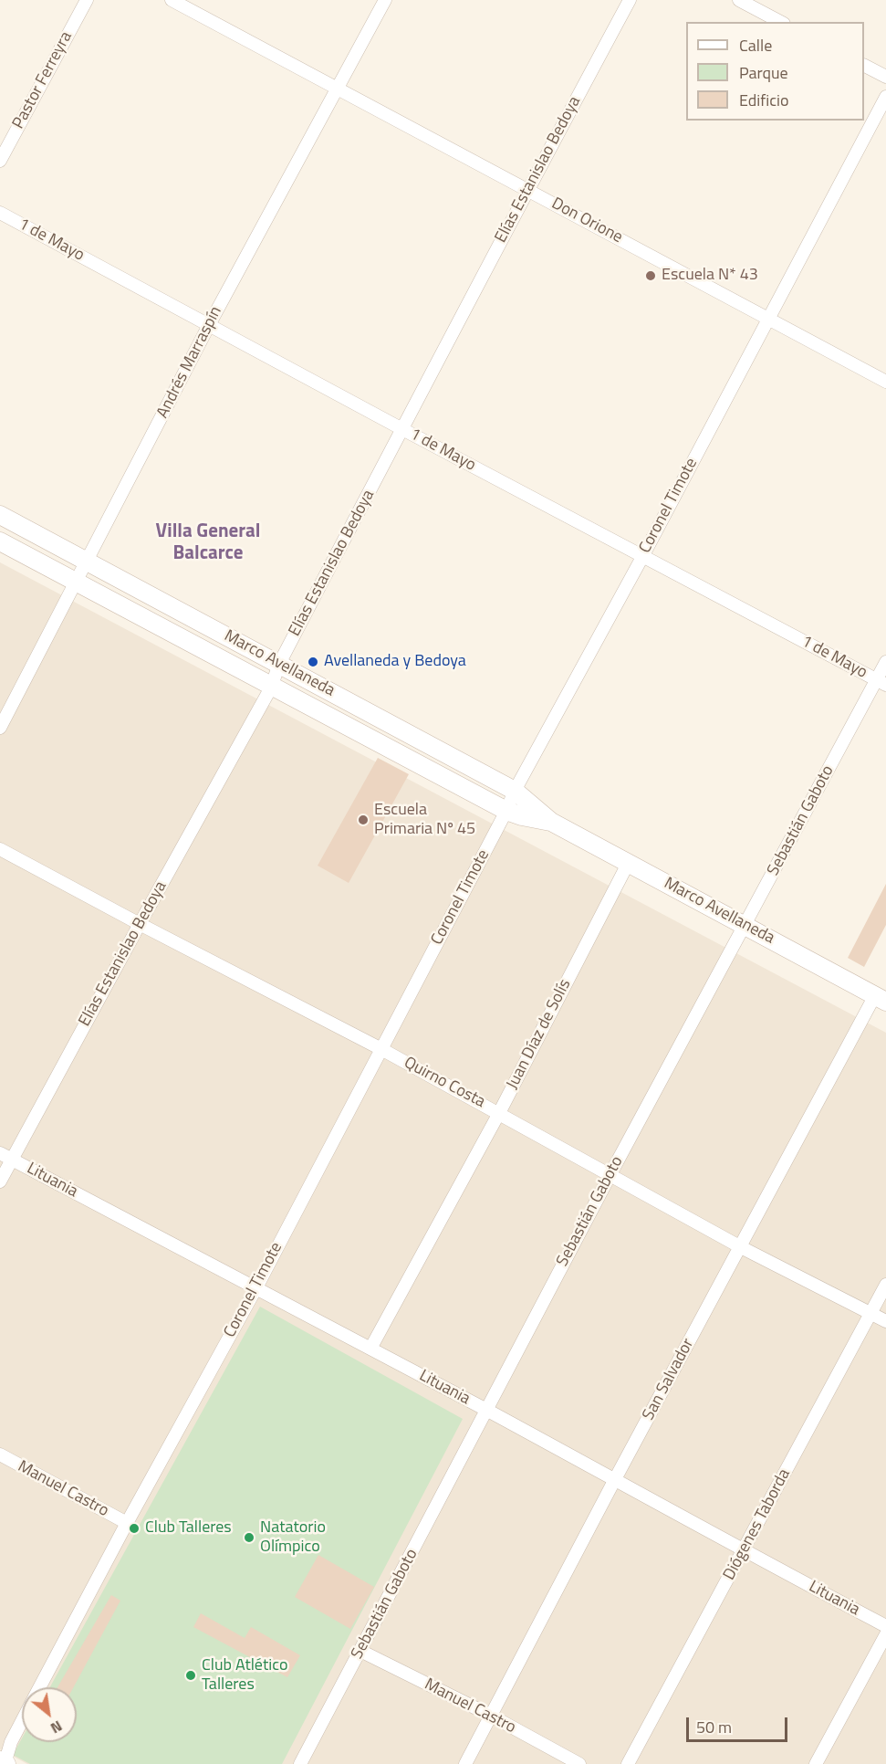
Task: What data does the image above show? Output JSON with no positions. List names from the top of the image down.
{
  "streets": {
    "street": [
      "Pastor Ferreyra",
      "Elías Estanislao Bedoya",
      "Don Orione",
      "1 de Mayo",
      "Andrés Marraspín",
      "Coronel Timote",
      "Marco Avellaneda",
      "Sebastián Gaboto",
      "Juan Díaz de Solís",
      "Quirno Costa",
      "Lituania",
      "San Salvador",
      "Manuel Castro",
      "Diógenes Taborda"
    ]
  },
  "crossings": [
    ["Elías Estanislao Bedoya", "Don Orione"],
    ["Elías Estanislao Bedoya", "1 de Mayo"],
    ["Elías Estanislao Bedoya", "Marco Avellaneda"],
    ["Elías Estanislao Bedoya", "Quirno Costa"],
    ["Elías Estanislao Bedoya", "Lituania"],
    ["Don Orione", "Andrés Marraspín"],
    ["Don Orione", "Coronel Timote"],
    ["1 de Mayo", "Andrés Marraspín"],
    ["1 de Mayo", "Coronel Timote"],
    ["1 de Mayo", "Sebastián Gaboto"],
    ["Andrés Marraspín", "Marco Avellaneda"],
    ["Coronel Timote", "Marco Avellaneda"],
    ["Coronel Timote", "Quirno Costa"],
    ["Coronel Timote", "Lituania"],
    ["Coronel Timote", "Manuel Castro"],
    ["Marco Avellaneda", "Sebastián Gaboto"],
    ["Marco Avellaneda", "Juan Díaz de Solís"],
    ["Marco Avellaneda", "San Salvador"],
    ["Sebastián Gaboto", "Quirno Costa"],
    ["Sebastián Gaboto", "Lituania"],
    ["Sebastián Gaboto", "Manuel Castro"],
    ["Juan Díaz de Solís", "Quirno Costa"],
    ["Juan Díaz de Solís", "Lituania"],
    ["Quirno Costa", "San Salvador"],
    ["Quirno Costa", "Diógenes Taborda"],
    ["Lituania", "San Salvador"],
    ["Lituania", "Diógenes Taborda"],
    ["San Salvador", "Manuel Castro"]
  ],
  "districts": ["Villa General Balcarce"],
  "places": [
    "Escuela N* 43",
    "Avellaneda y Bedoya",
    "Escuela Primaria Nº 45",
    "Club Talleres",
    "Natatorio Olímpico",
    "Club Atlético Talleres"
  ],
  "legend": ["Calle", "Parque", "Edificio"],
  "scale_bar": "50 m",
  "north": "bottom right"
}
